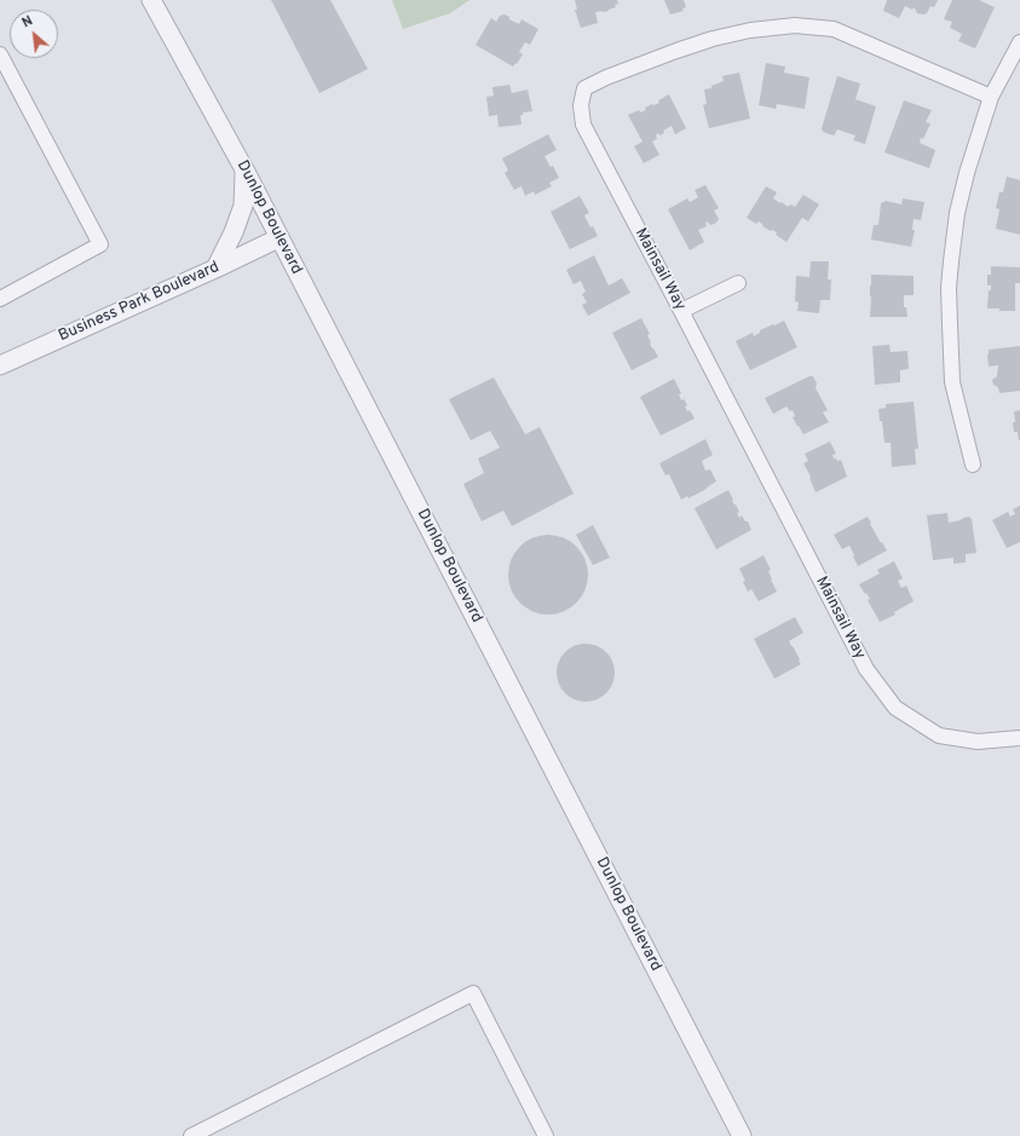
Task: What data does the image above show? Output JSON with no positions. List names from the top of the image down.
{
  "streets": {
    "street": ["Dunlop Boulevard", "Mainsail Way", "Business Park Boulevard"]
  },
  "crossings": [
    ["Dunlop Boulevard", "Business Park Boulevard"]
  ],
  "north": "top left"
}
